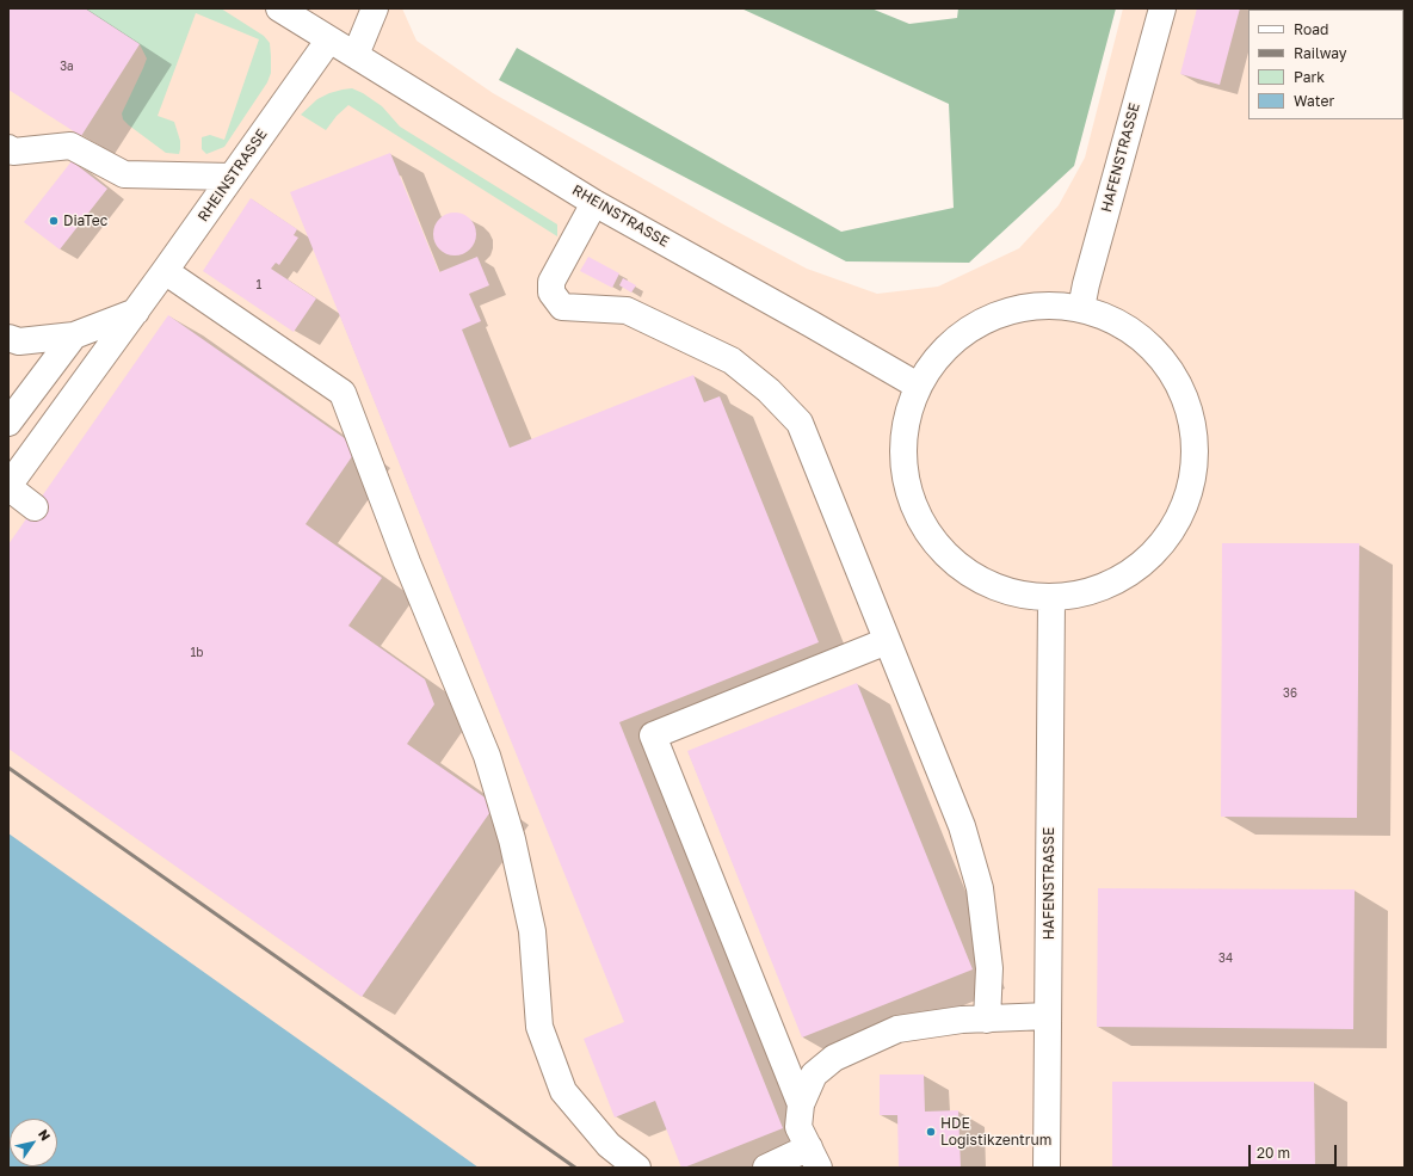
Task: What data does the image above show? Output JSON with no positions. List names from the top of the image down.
{
  "streets": {
    "street": ["HAFENSTRASSE", "RHEINSTRASSE"]
  },
  "places": ["DiaTec", "HDE Logistikzentrum"],
  "house_numbers": [
    "3a",
    "1",
    "1b",
    "36",
    "34"
  ],
  "legend": [
    "Road",
    "Railway",
    "Park",
    "Water"
  ],
  "scale_bar": "20 m",
  "north": "top right"
}
